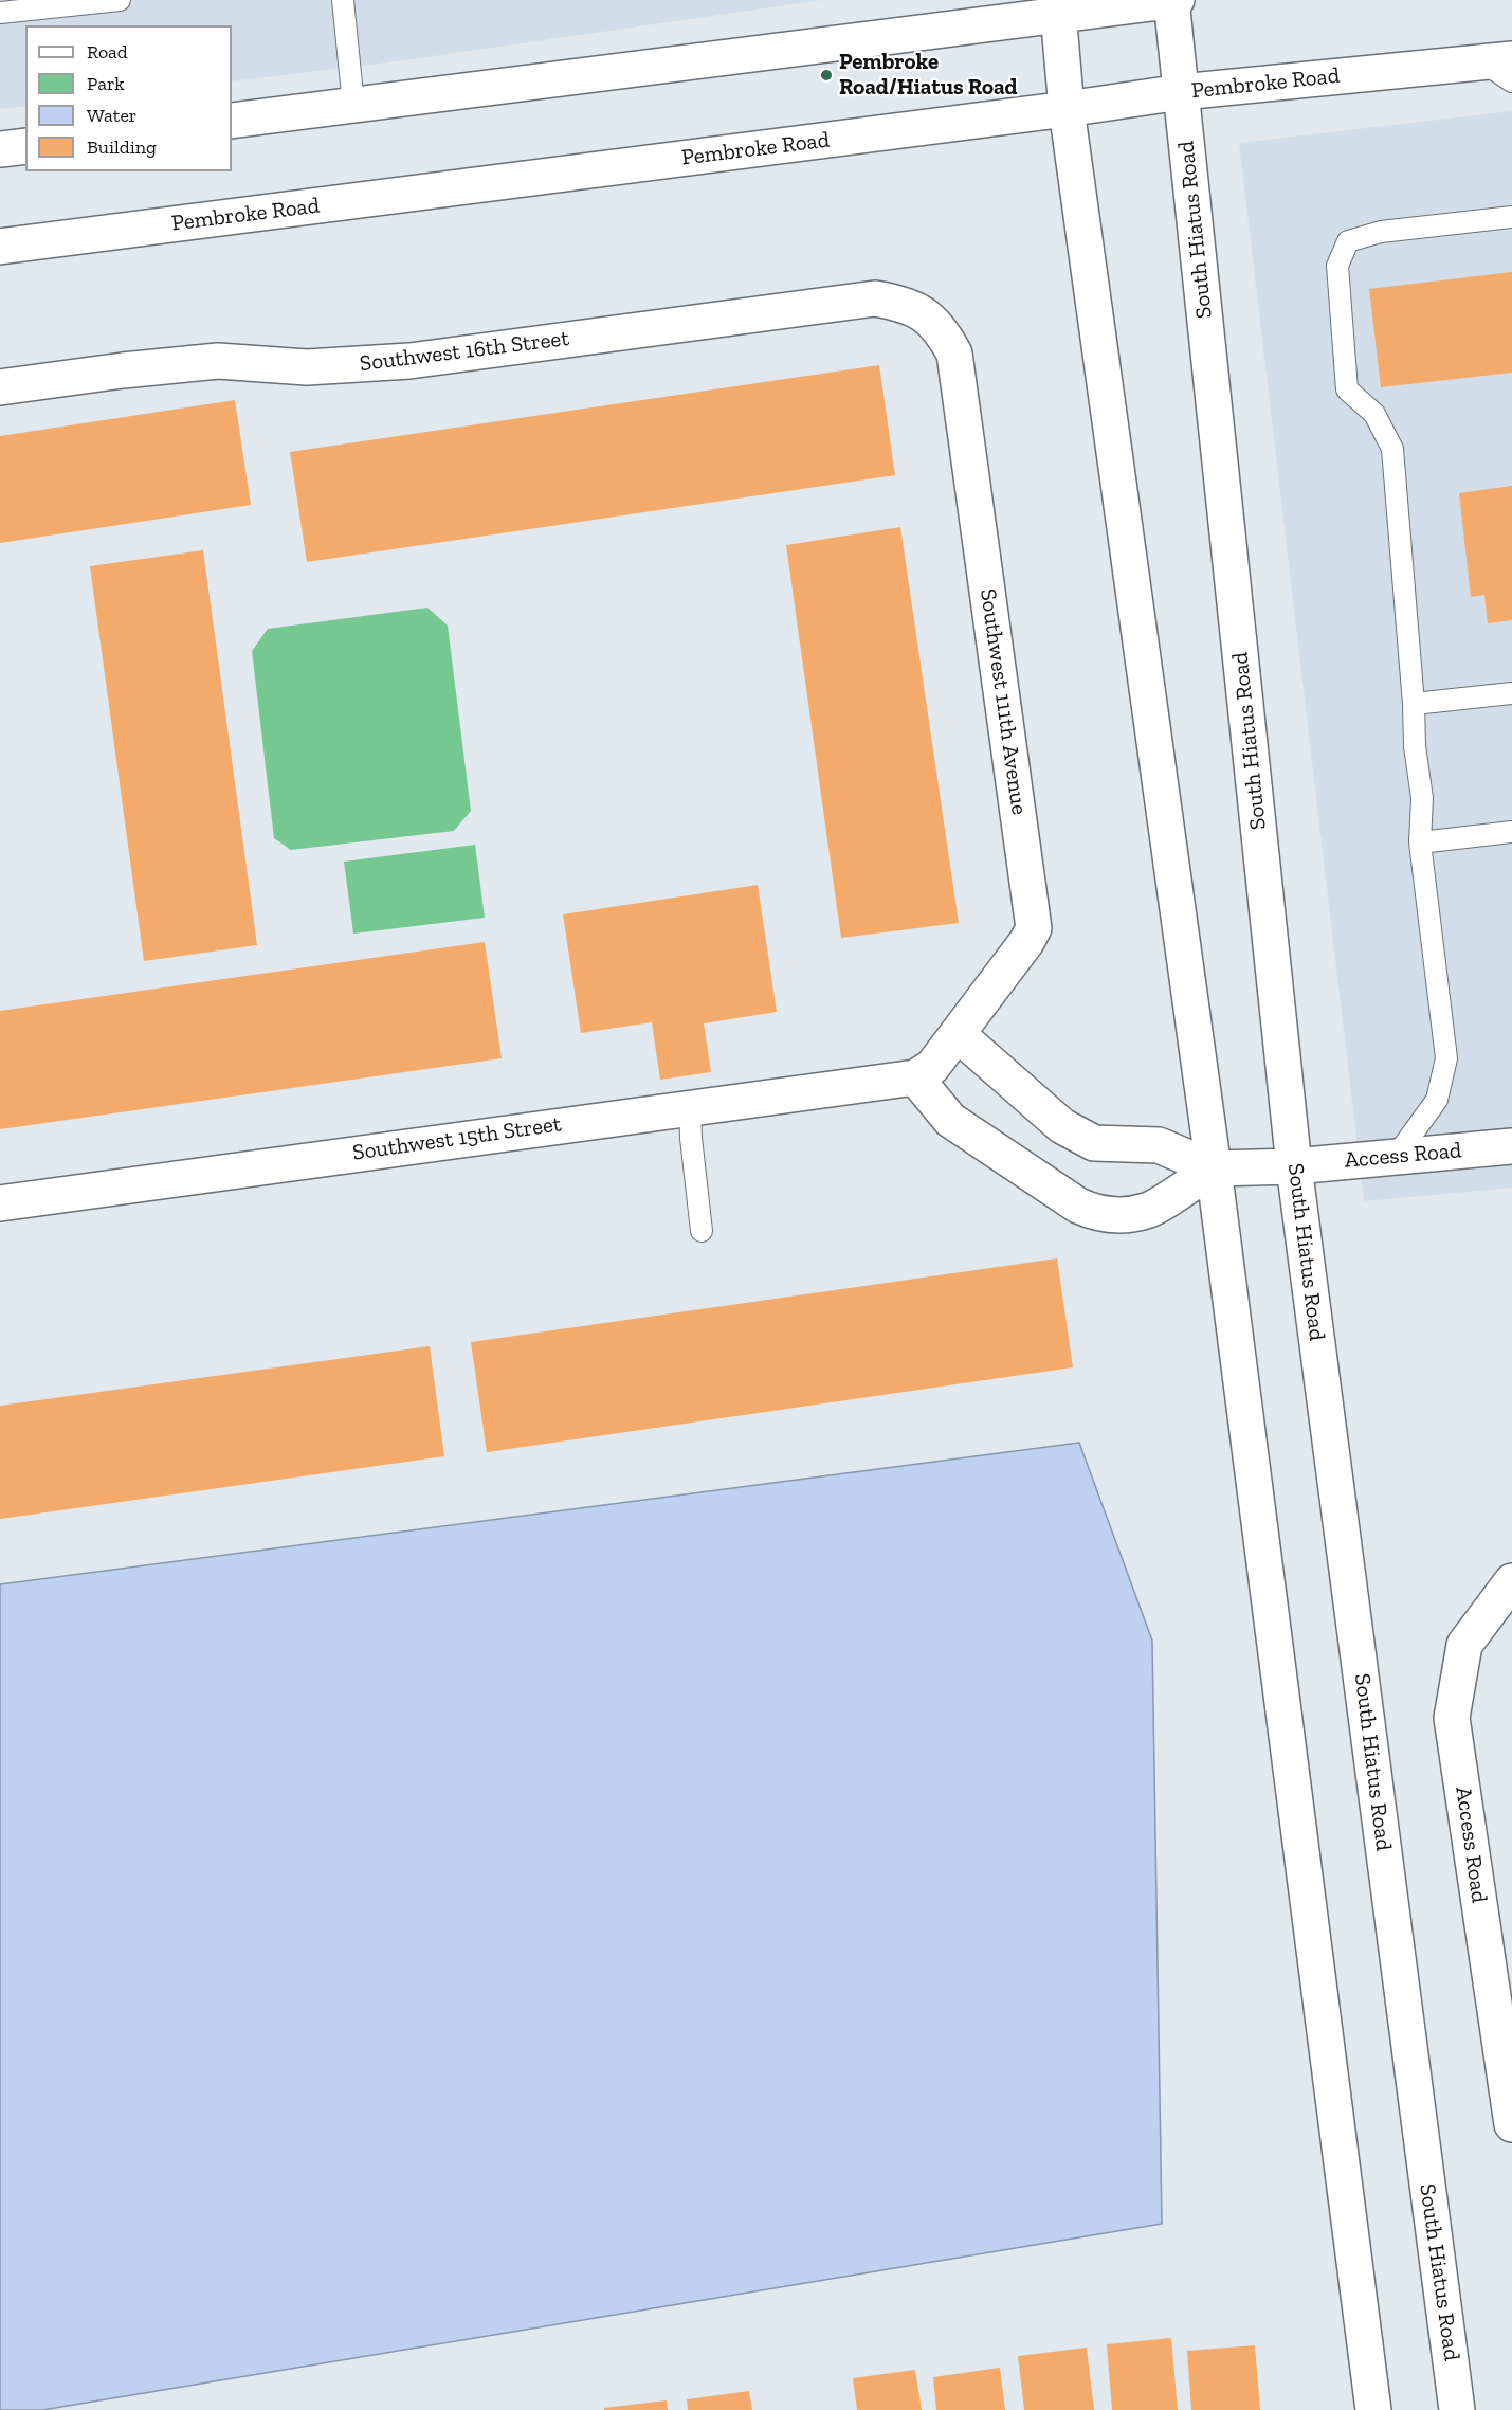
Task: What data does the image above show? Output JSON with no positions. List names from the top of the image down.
{
  "streets": {
    "main road": [
      "Pembroke Road",
      "South Hiatus Road",
      "Southwest 16th Street",
      "Southwest 111th Avenue",
      "Southwest 15th Street",
      "Access Road"
    ]
  },
  "crossings": [
    ["Pembroke Road", "South Hiatus Road"],
    ["South Hiatus Road", "Access Road"],
    ["Southwest 16th Street", "Southwest 111th Avenue"],
    ["Southwest 111th Avenue", "Southwest 15th Street"]
  ],
  "places": ["Pembroke Road/Hiatus Road"],
  "legend": [
    "Road",
    "Park",
    "Water",
    "Building"
  ]
}
